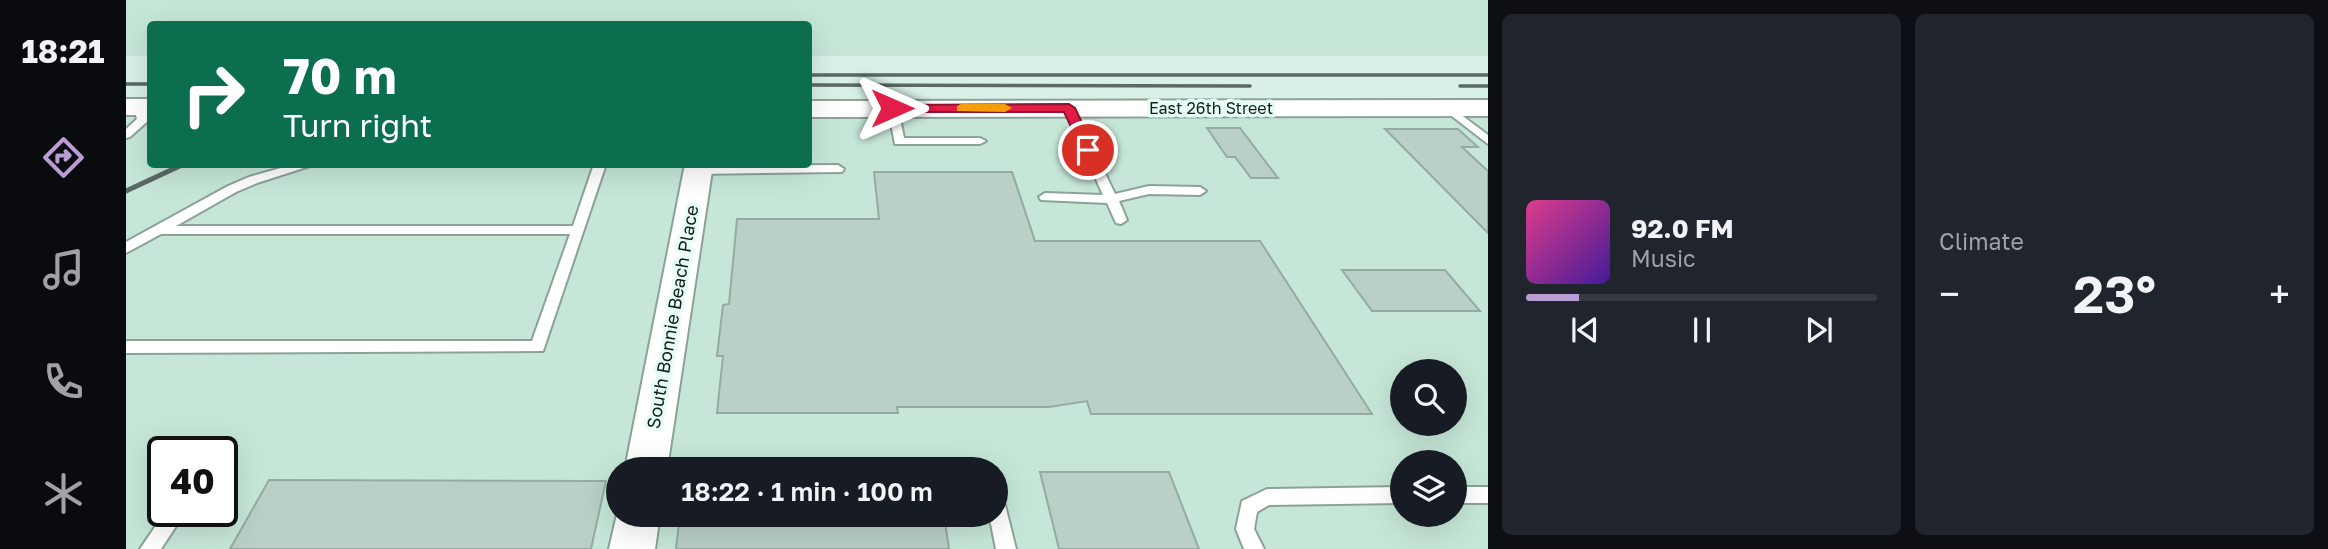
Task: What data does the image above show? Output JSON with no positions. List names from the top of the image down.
{
  "streets": {
    "street": ["East 26th Street", "South Bonnie Beach Place"]
  },
  "page": {
    "tabs": "18:21",
    "tile": "Climate",
    "turn": ["70 m", "Turn right"],
    "song": ["92.0 FM", "Music"],
    "heat": ["−", "23°", "+"],
    "limit": "40",
    "trip": "18:22 · 1 min · 100 m"
  }
}
